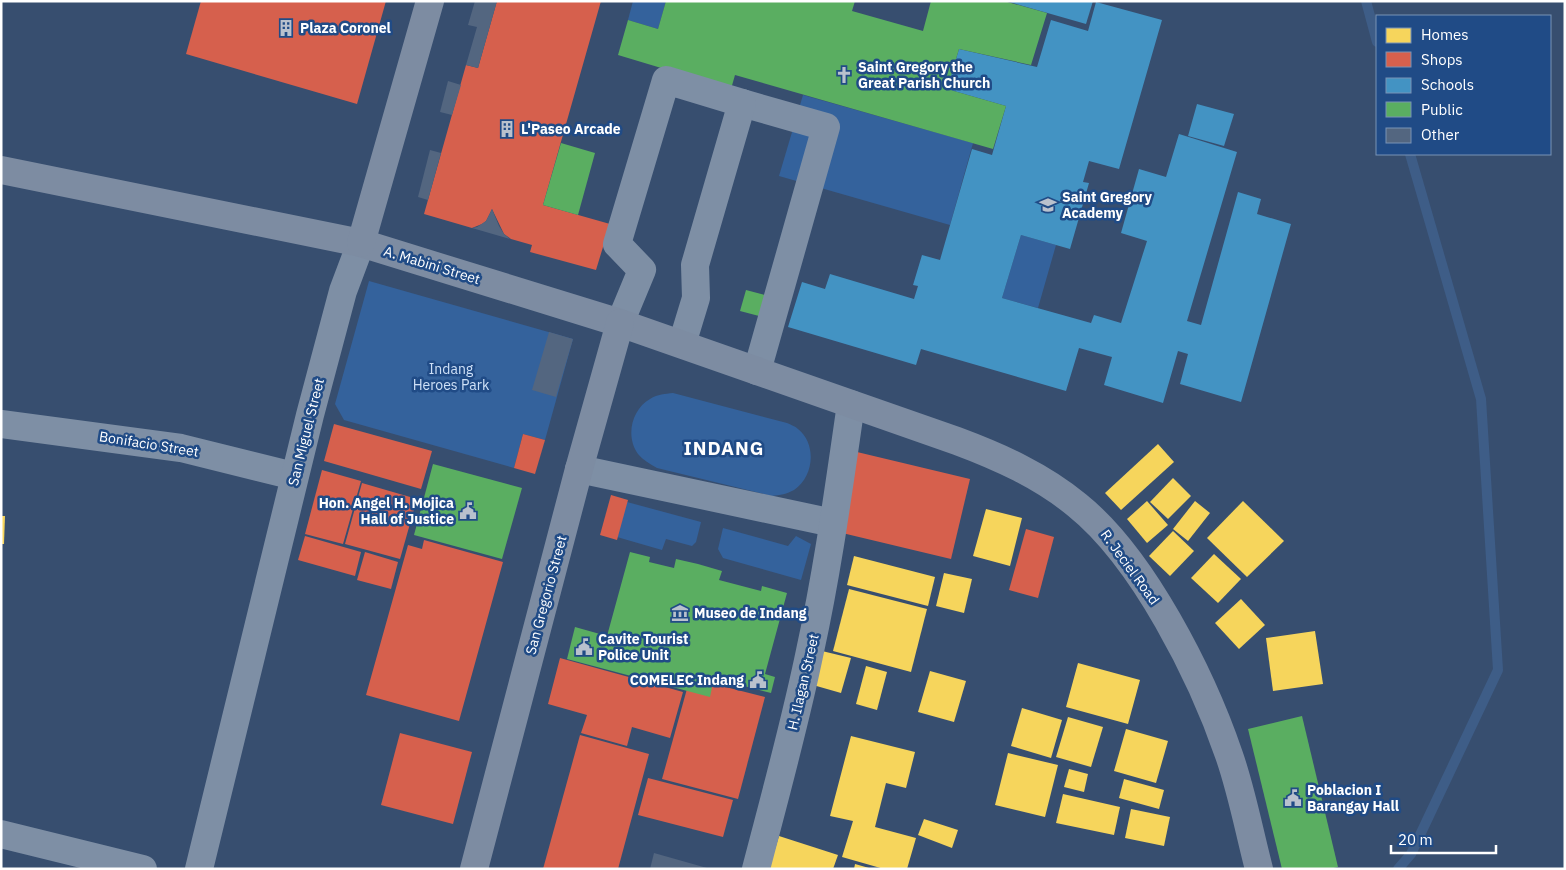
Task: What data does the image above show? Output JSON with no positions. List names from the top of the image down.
{
  "streets": {
    "main road": [
      "A. Mabini Street",
      "San Miguel Street",
      "R. Jeciel Road",
      "San Gregorio Street"
    ],
    "street": ["Bonifacio Street", "H. Ilagan Street"]
  },
  "crossings": [
    ["A. Mabini Street", "San Miguel Street"],
    ["A. Mabini Street", "R. Jeciel Road"],
    ["A. Mabini Street", "San Gregorio Street"],
    ["A. Mabini Street", "H. Ilagan Street"],
    ["San Miguel Street", "Bonifacio Street"],
    ["R. Jeciel Road", "H. Ilagan Street"]
  ],
  "districts": ["INDANG"],
  "parks": ["Indang Heroes Park"],
  "places": {
    "building": ["Plaza Coronel", "L'Paseo Arcade"],
    "church": ["Saint Gregory the Great Parish Church"],
    "school or university": ["Saint Gregory Academy"],
    "public building": [
      "Hon. Angel H. Mojica Hall of Justice",
      "Cavite Tourist Police Unit",
      "COMELEC Indang",
      "Poblacion I Barangay Hall"
    ],
    "museum": ["Museo de Indang"]
  },
  "legend": [
    "Homes",
    "Shops",
    "Schools",
    "Public",
    "Other"
  ],
  "scale_bar": "20 m"
}
